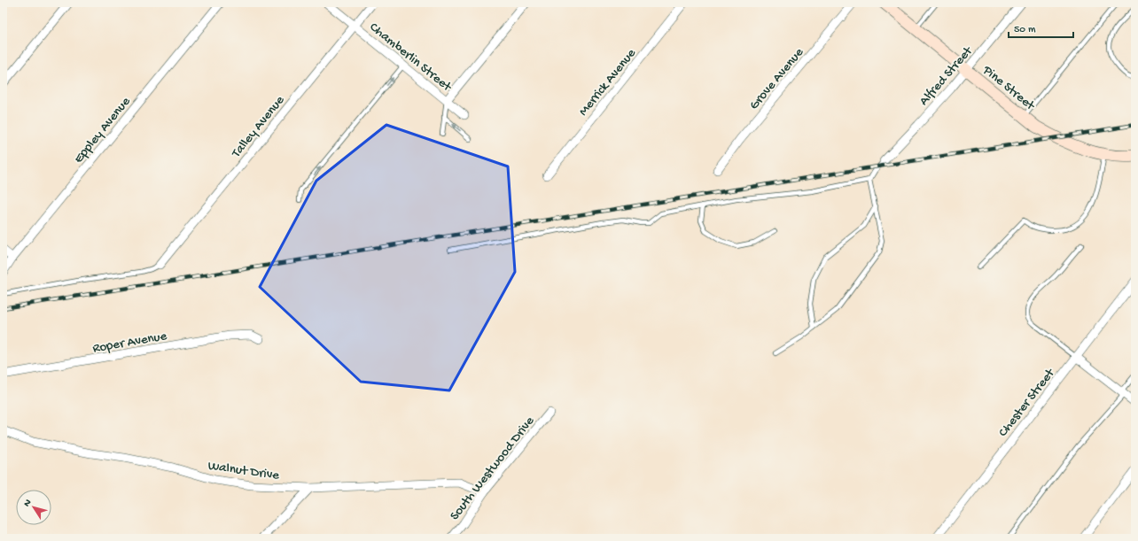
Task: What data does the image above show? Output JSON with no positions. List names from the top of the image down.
{
  "streets": {
    "main road": ["Pine Street"],
    "street": [
      "Chamberlin Street",
      "Alfred Street",
      "Grove Avenue",
      "Merrick Avenue",
      "Talley Avenue",
      "Eppley Avenue",
      "Roper Avenue",
      "Chester Street",
      "South Westwood Drive",
      "Walnut Drive"
    ]
  },
  "crossings": [
    ["Chamberlin Street", "Talley Avenue"],
    ["Alfred Street", "Pine Street"],
    ["South Westwood Drive", "Walnut Drive"]
  ],
  "scale_bar": "50 m",
  "north": "top left"
}
